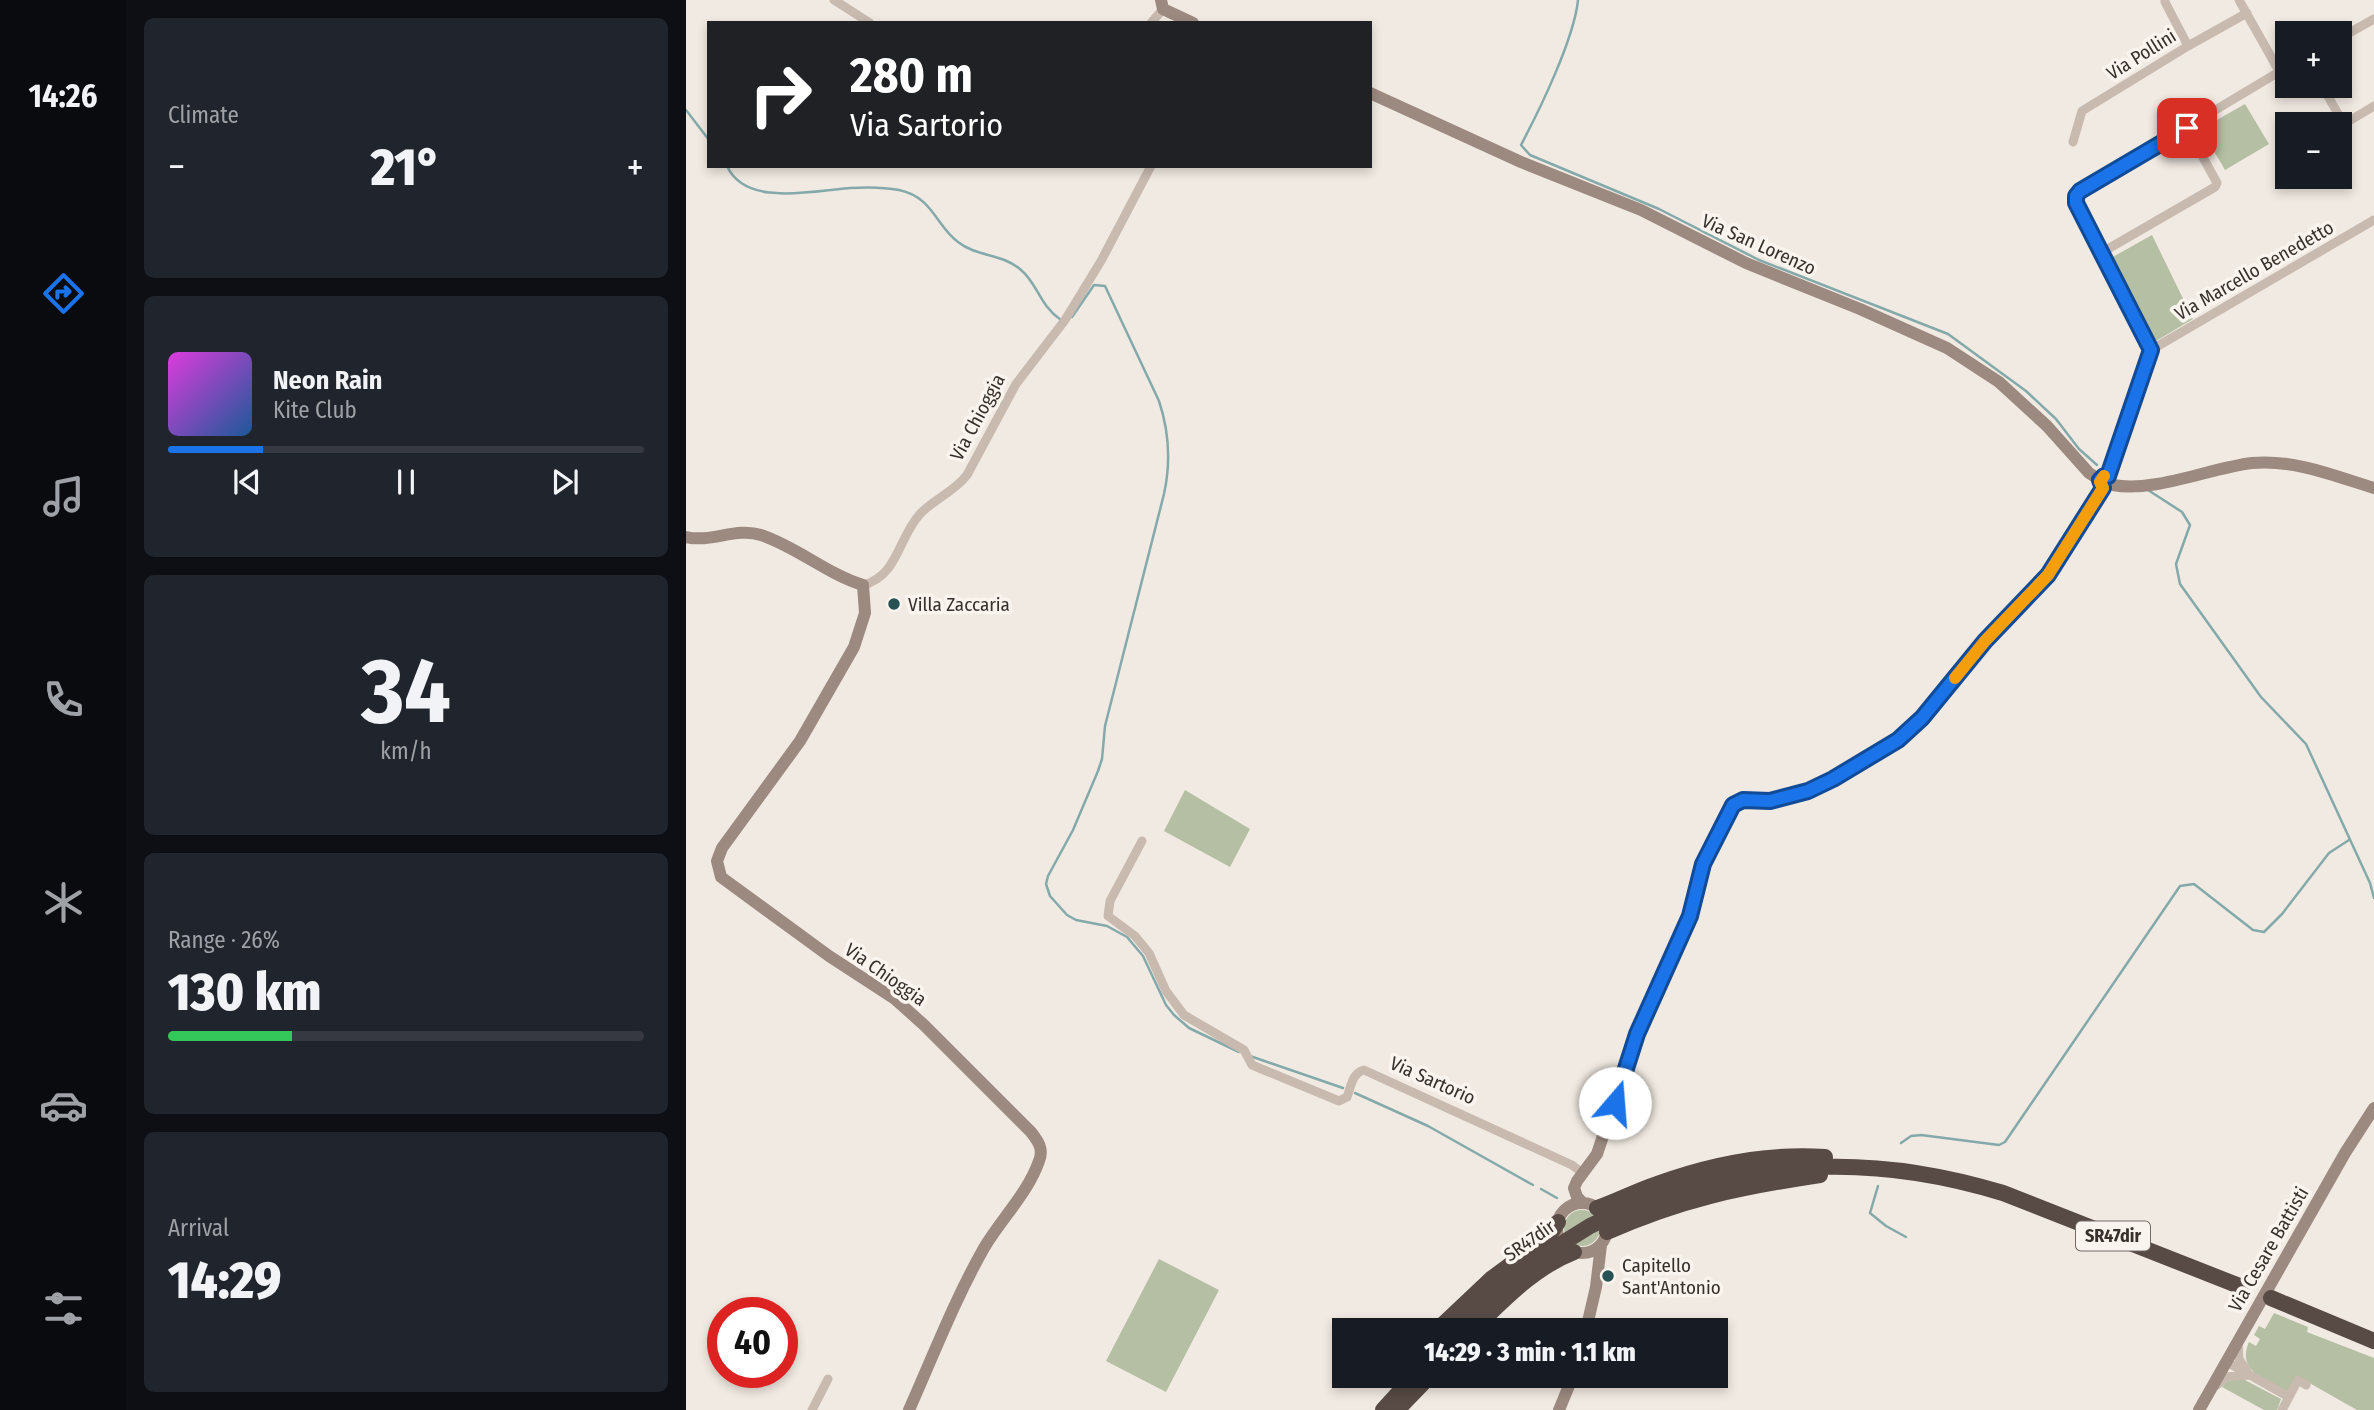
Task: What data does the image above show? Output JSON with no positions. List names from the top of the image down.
{
  "streets": {
    "highway": ["SR47dir"],
    "street": [
      "Via Pollini",
      "Via San Lorenzo",
      "Via Marcello Benedetto",
      "Via Chioggia",
      "Via Sartorio",
      "Via Cesare Battisti"
    ]
  },
  "places": ["Villa Zaccaria", "Capitello Sant'Antonio"],
  "page": {
    "tabs": "14:26",
    "tile": [
      "Climate",
      ["34", "km/h"],
      ["Range · 26%", "130 km"],
      ["Arrival", "14:29"]
    ],
    "map_buttons": ["+", "−"],
    "turn": ["280 m", "Via Sartorio"],
    "heat": ["−", "21°", "+"],
    "song": ["Neon Rain", "Kite Club"],
    "limit": "40",
    "trip": "14:29 · 3 min · 1.1 km"
  }
}
